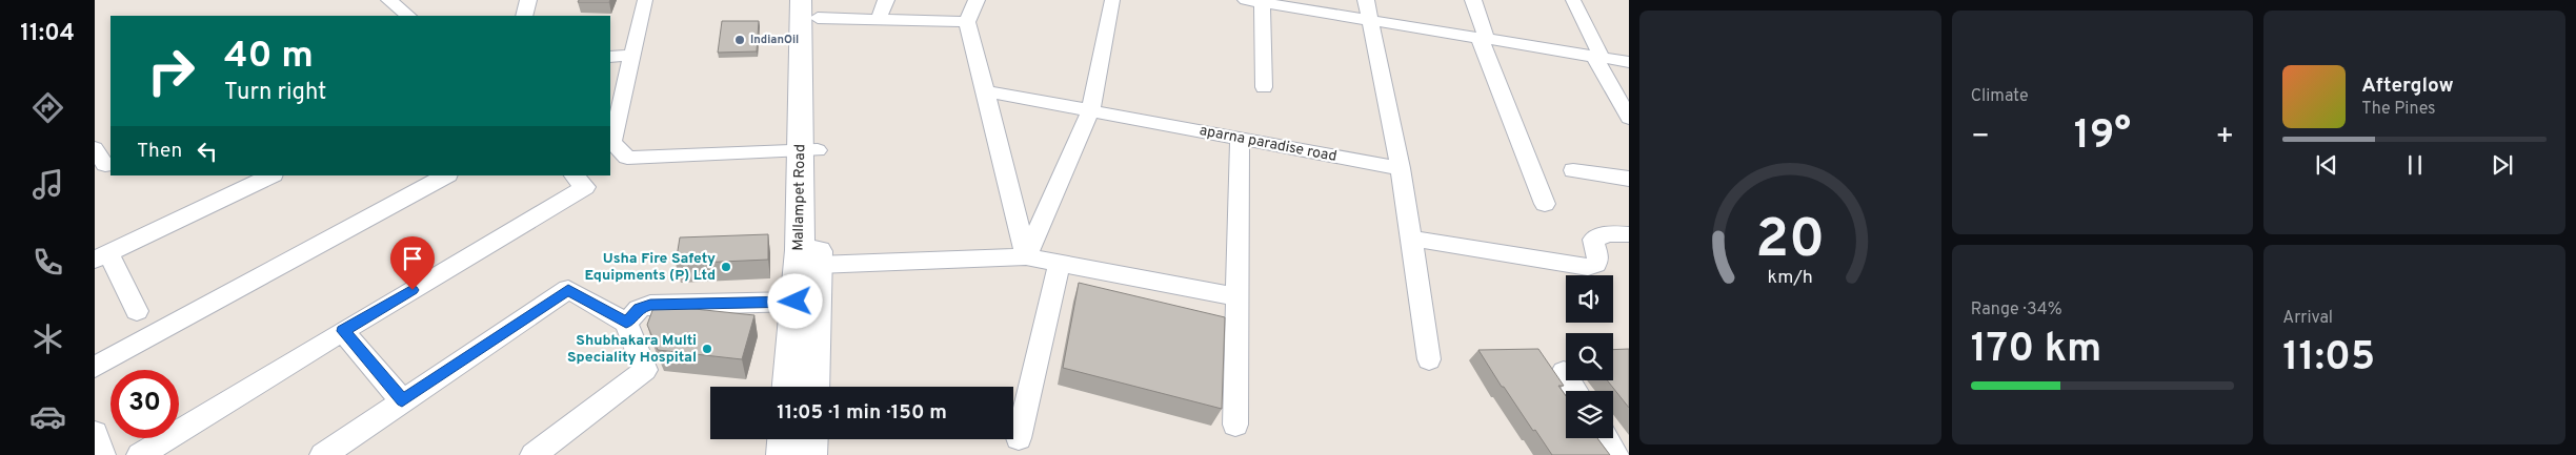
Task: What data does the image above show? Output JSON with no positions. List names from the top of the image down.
{
  "streets": {
    "main road": ["Mallampet Road"],
    "street": ["aparna paradise road"]
  },
  "places": ["IndianOil", "Usha Fire Safety Equipments (P) Ltd", "Shubhakara Multi Speciality Hospital"],
  "page": {
    "tabs": "11:04",
    "tile": [
      "Climate",
      ["Range · 34%", "170 km"],
      ["Arrival", "11:05"]
    ],
    "turn": ["40 m", "Turn right"],
    "song": ["Afterglow", "The Pines"],
    "heat": ["−", "19°", "+"],
    "then": "Then",
    "limit": "30",
    "trip": "11:05 · 1 min · 150 m",
    "gauge": ["20", "km/h"]
  }
}
